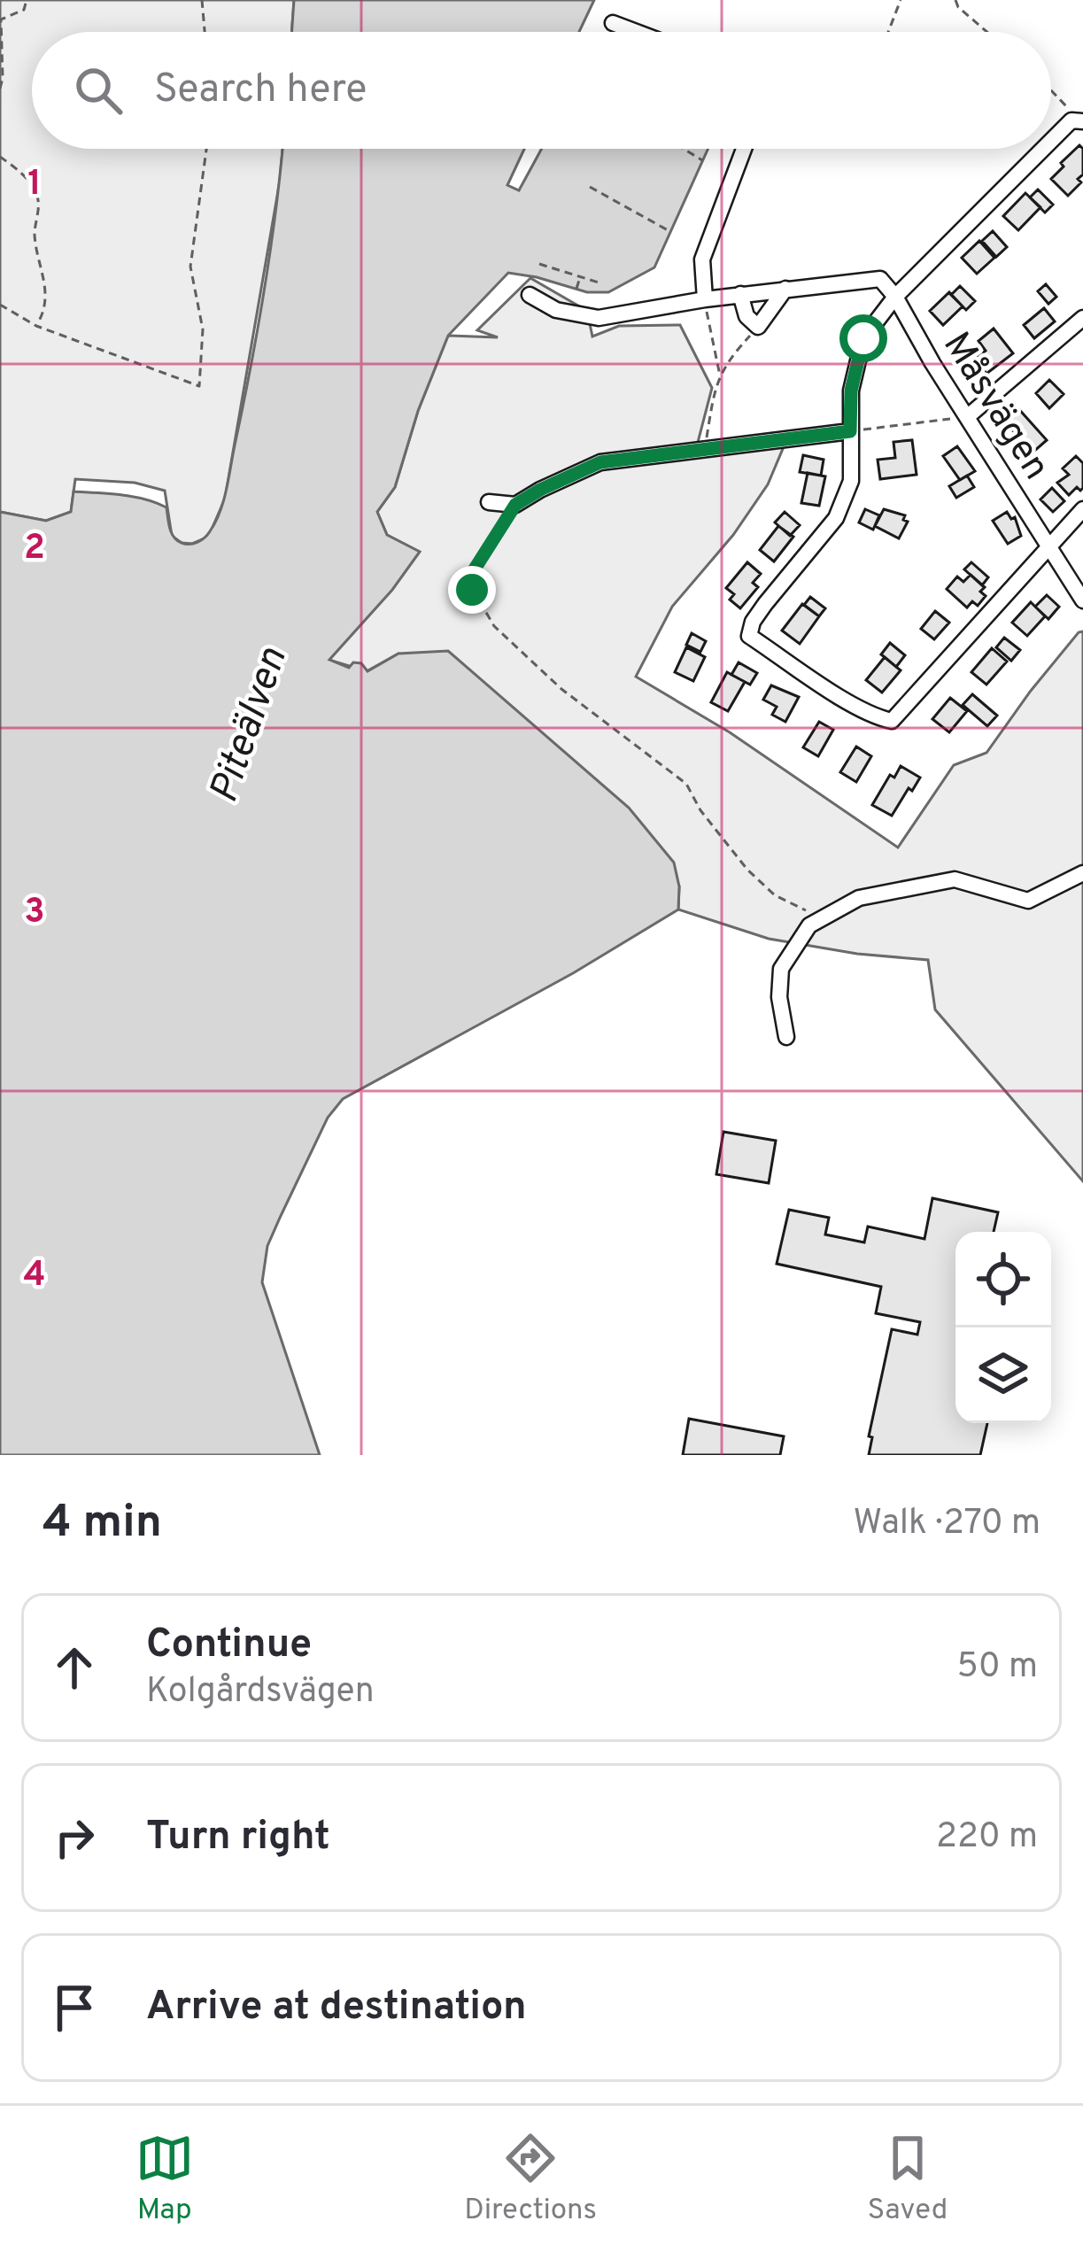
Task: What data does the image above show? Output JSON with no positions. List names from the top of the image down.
{
  "streets": {
    "street": ["Måsvägen"]
  },
  "water": ["Piteälven"],
  "page": {
    "search": "Search here",
    "heading": ["4 min", "Walk · 270 m"],
    "list": [
      ["Continue", "Kolgårdsvägen", "50 m"],
      ["Turn right", "220 m"],
      "Arrive at destination"
    ],
    "nav": ["Map", "Directions", "Saved"]
  },
  "grid": {
    "rows": [
      "1",
      "2",
      "3",
      "4"
    ]
  }
}
